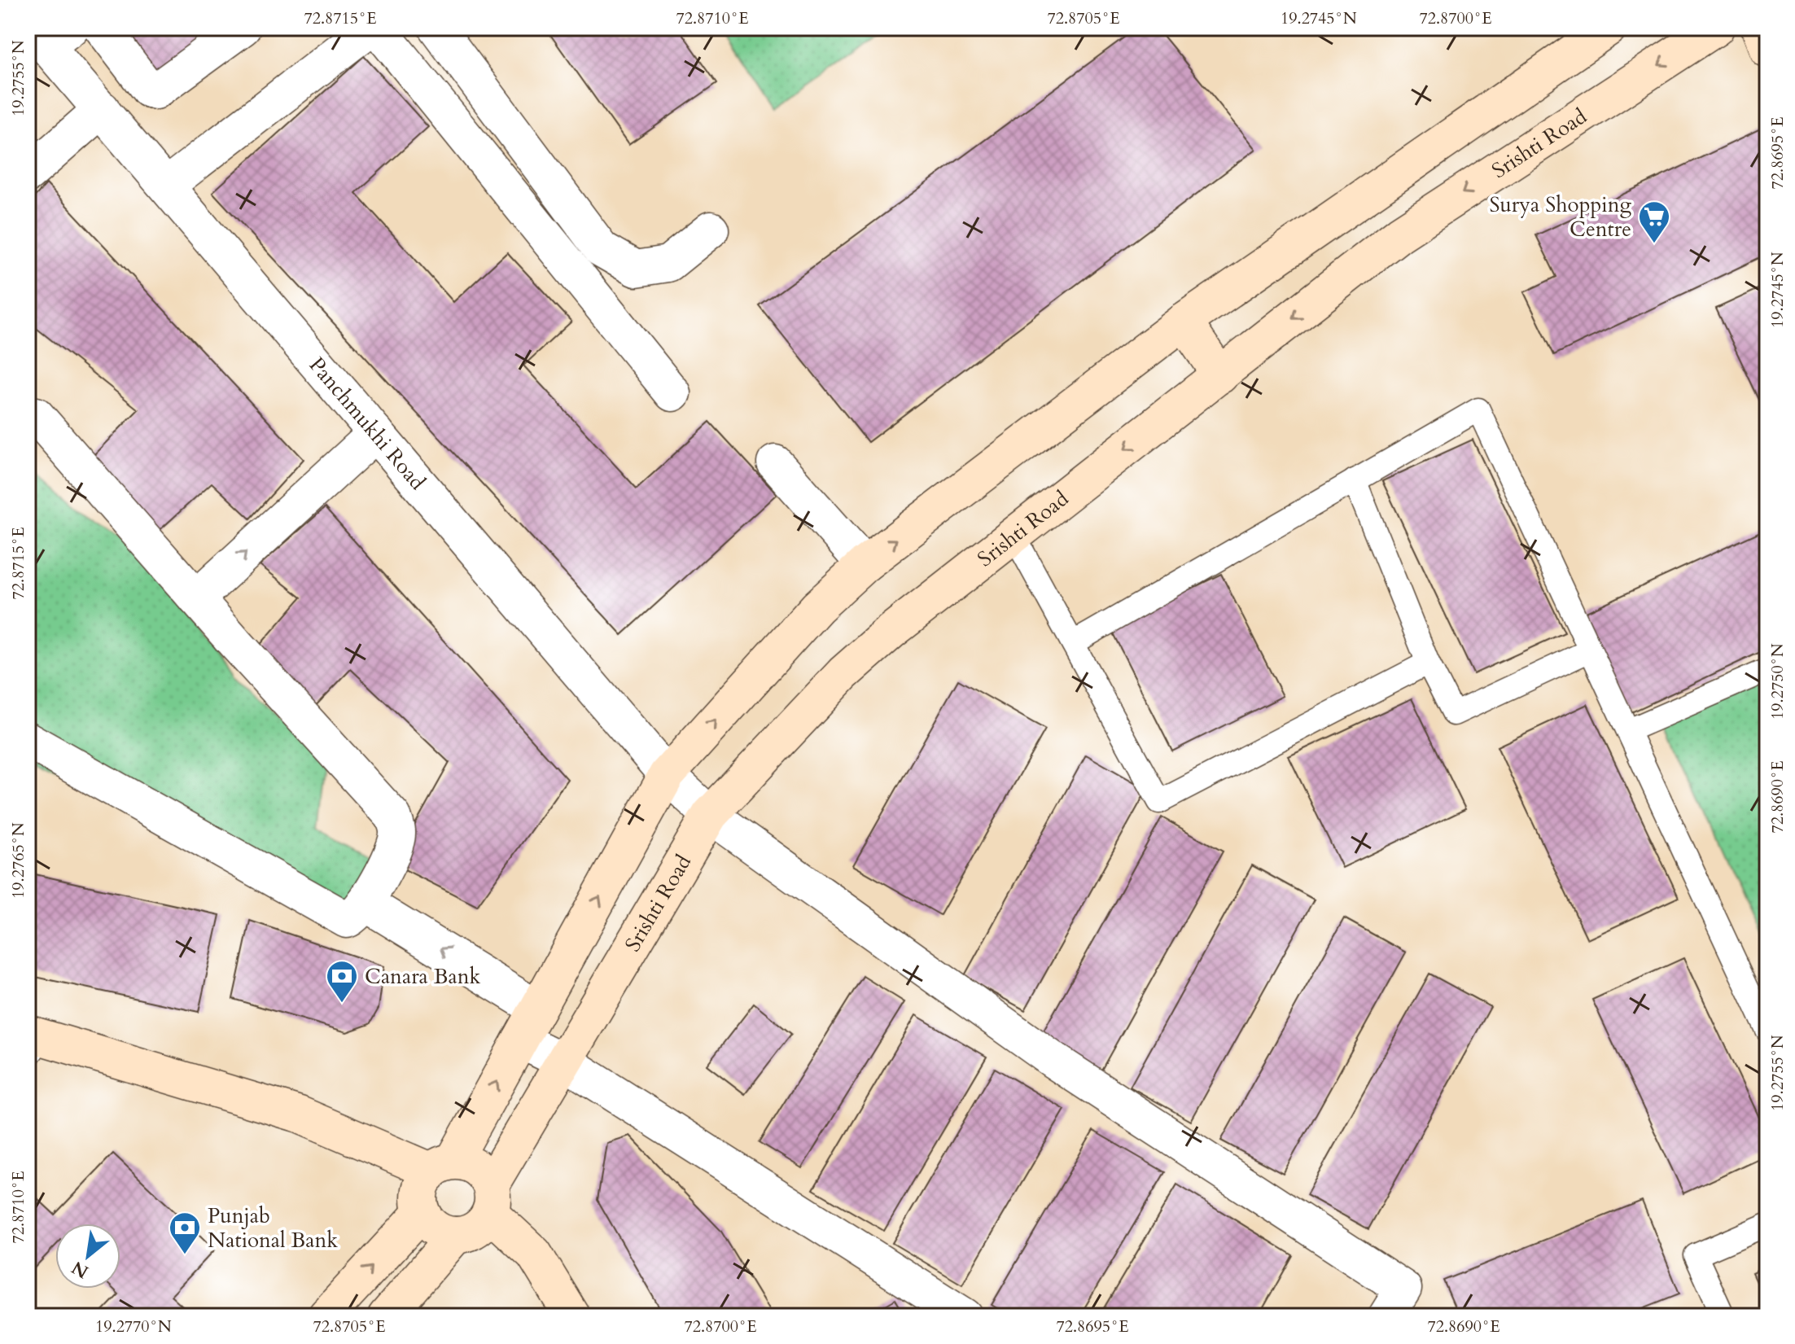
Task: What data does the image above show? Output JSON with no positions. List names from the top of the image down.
{
  "streets": {
    "main road": ["Srishti Road"],
    "street": ["Panchmukhi Road"]
  },
  "crossings": [
    ["Srishti Road", "Panchmukhi Road"]
  ],
  "places": {
    "supermarket": ["Surya Shopping Centre"],
    "bank": ["Canara Bank", "Punjab National Bank"]
  },
  "north": "bottom left",
  "coordinates": [
    "72.8715°E",
    "72.8710°E",
    "72.8705°E",
    "19.2745°N",
    "72.8700°E",
    "19.2755°N",
    "72.8695°E",
    "19.2750°N",
    "72.8690°E",
    "19.2765°N",
    "19.2770°N"
  ]
}
